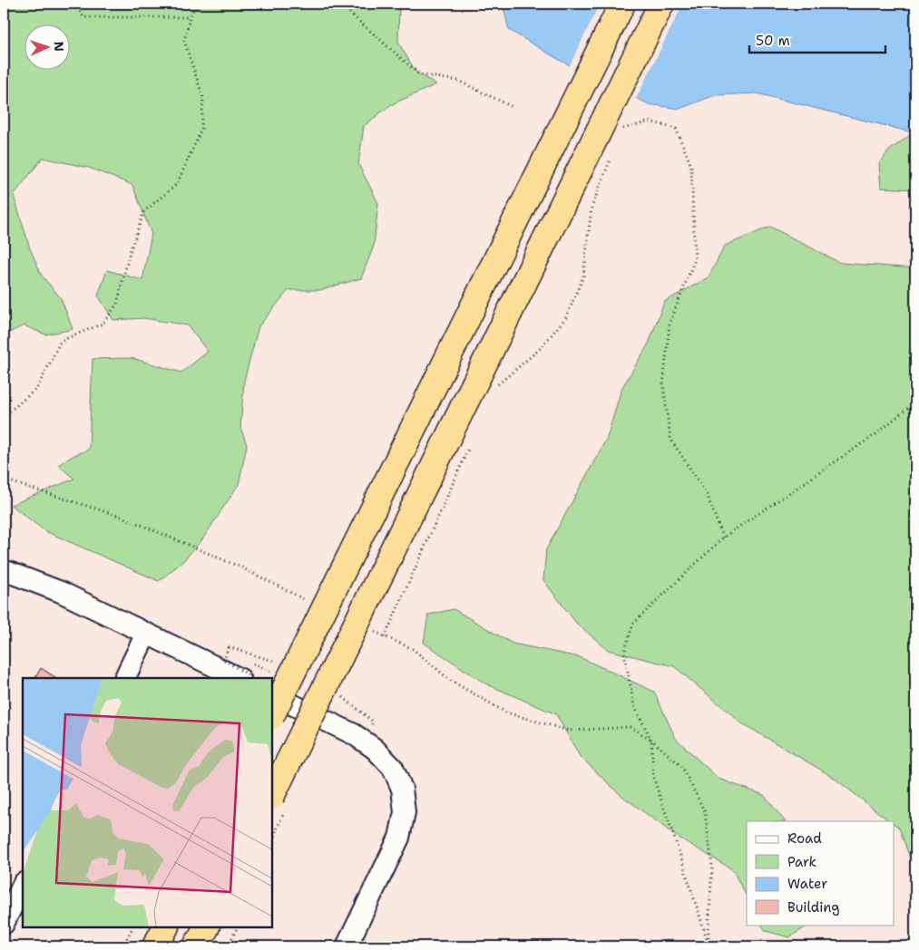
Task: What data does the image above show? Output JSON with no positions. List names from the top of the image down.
{
  "legend": [
    "Road",
    "Park",
    "Water",
    "Building"
  ],
  "scale_bar": "50 m",
  "north": "right"
}
